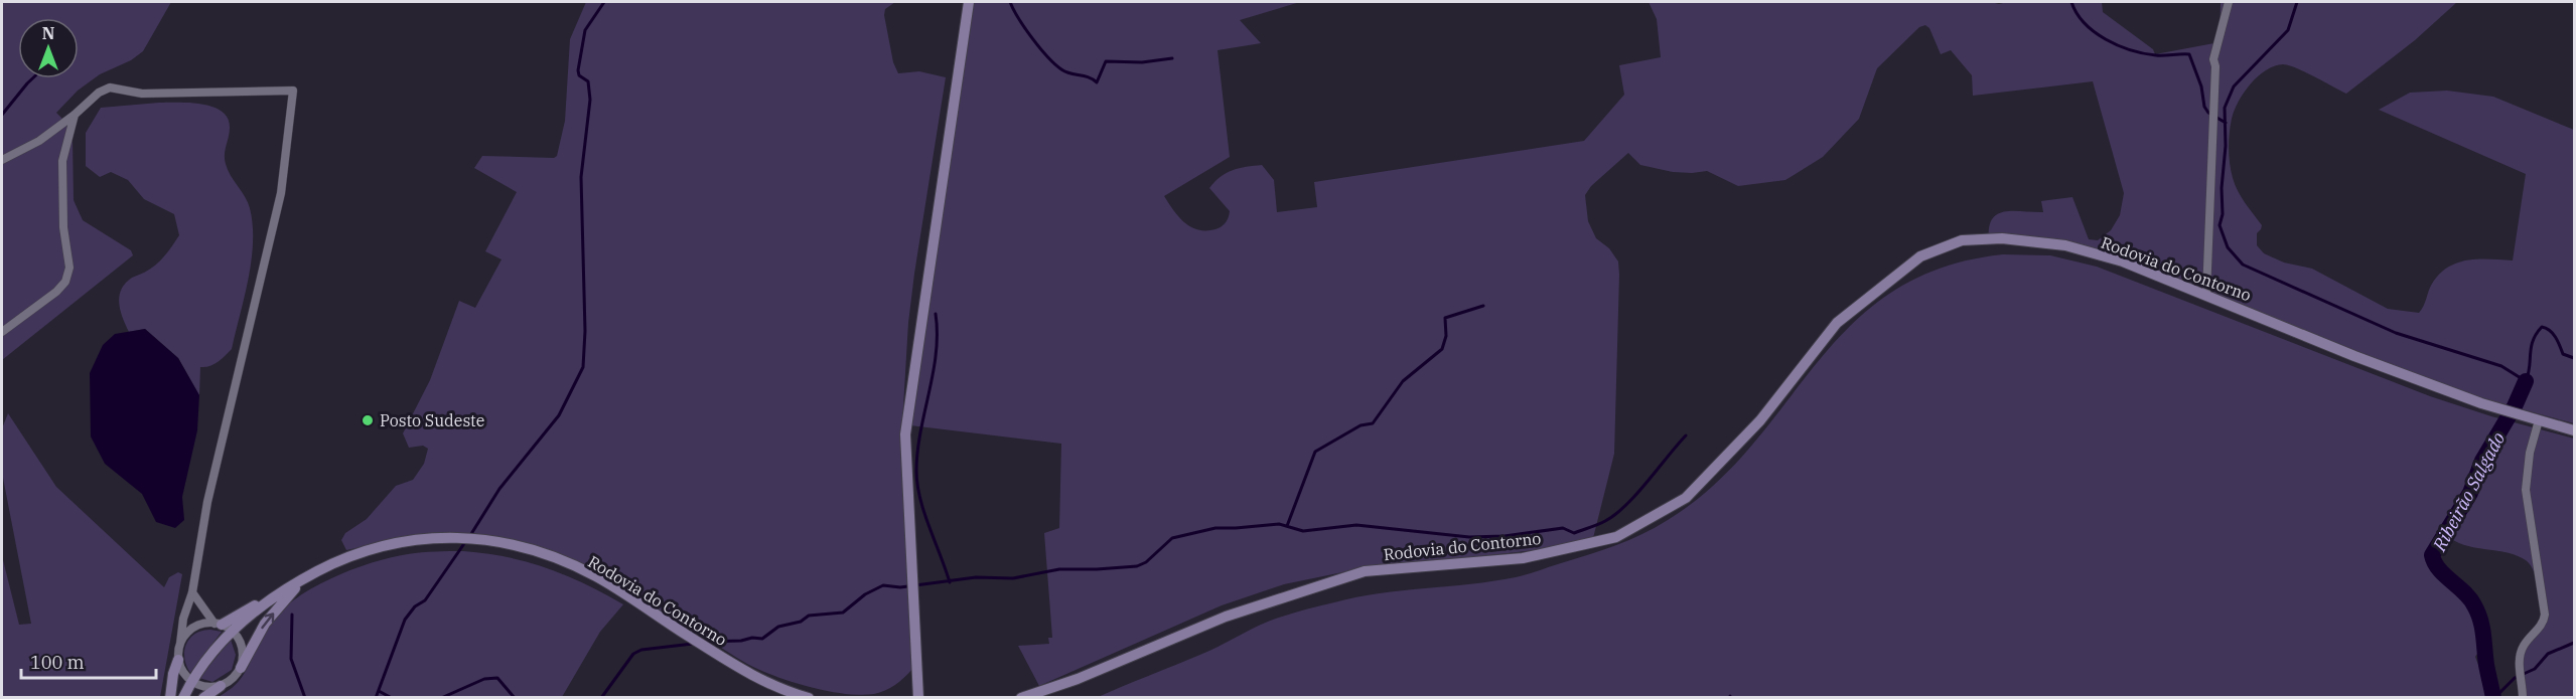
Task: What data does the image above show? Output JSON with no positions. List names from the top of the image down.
{
  "streets": {
    "main road": ["Rodovia do Contorno"]
  },
  "water": ["Ribeirão Salgado"],
  "places": ["Posto Sudeste"],
  "scale_bar": "100 m",
  "north": "top"
}
